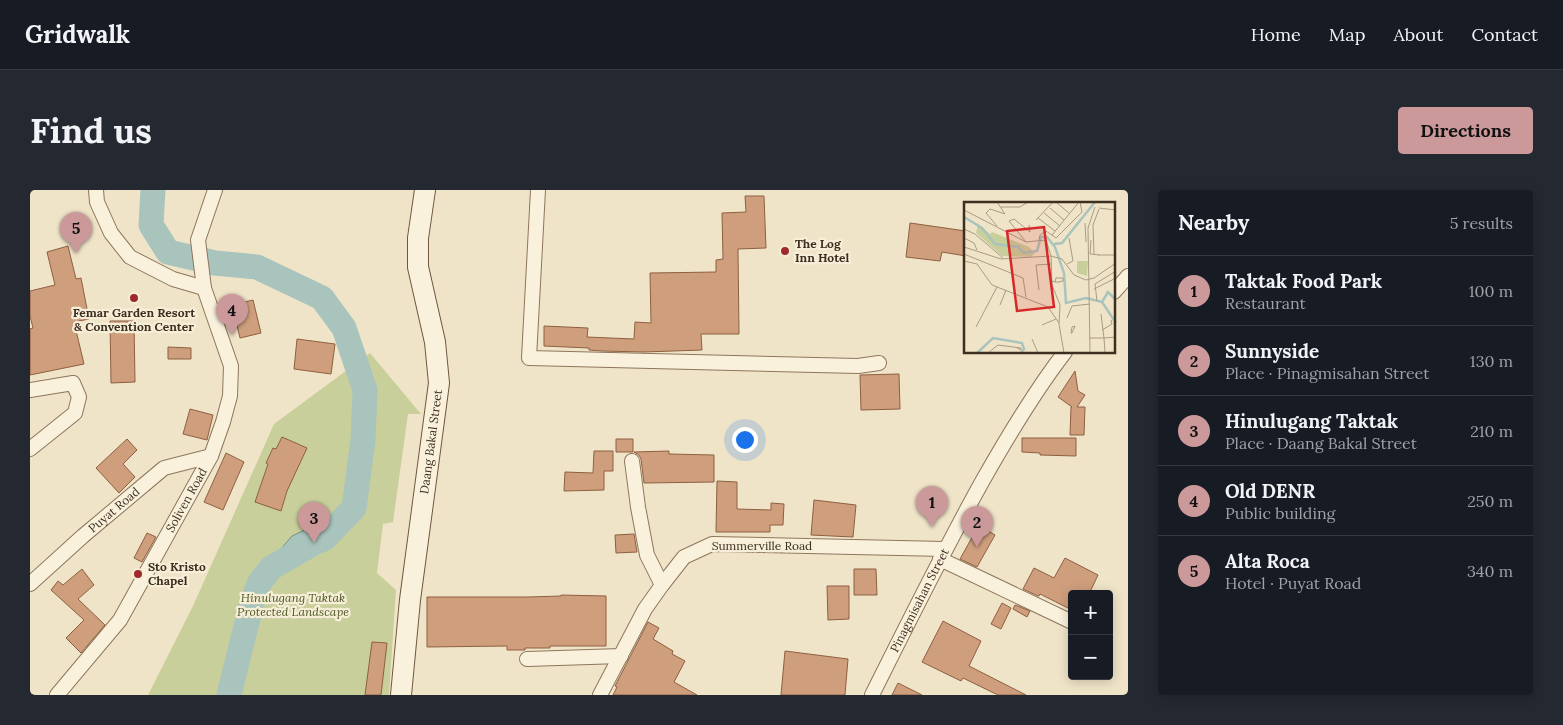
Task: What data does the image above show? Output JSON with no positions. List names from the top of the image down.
{
  "streets": {
    "street": [
      "Daang Bakal Street",
      "Soliven Road",
      "Puyat Road",
      "Summerville Road",
      "Pinagmisahan Street"
    ]
  },
  "crossings": [
    ["Soliven Road", "Puyat Road"],
    ["Summerville Road", "Pinagmisahan Street"]
  ],
  "parks": ["Hinulugang Taktak Protected Landscape"],
  "places": ["The Log Inn Hotel", "Femar Garden Resort & Convention Center", "Sto Kristo Chapel"],
  "page": {
    "header": "Gridwalk",
    "nav": [
      "Home",
      "Map",
      "About",
      "Contact"
    ],
    "buttons": "Directions",
    "title": "Find us",
    "heading": ["Nearby", "5 results"],
    "pins": [
      "5",
      "4",
      "1",
      "3",
      "2"
    ],
    "list": [
      {
        "mark": "1",
        "name": "Taktak Food Park",
        "note": "Restaurant",
        "value": "100 m"
      },
      {
        "mark": "2",
        "name": "Sunnyside",
        "note": "Place · Pinagmisahan Street",
        "value": "130 m"
      },
      {
        "mark": "3",
        "name": "Hinulugang Taktak",
        "note": "Place · Daang Bakal Street",
        "value": "210 m"
      },
      {
        "mark": "4",
        "name": "Old DENR",
        "note": "Public building",
        "value": "250 m"
      },
      {
        "mark": "5",
        "name": "Alta Roca",
        "note": "Hotel · Puyat Road",
        "value": "340 m"
      }
    ],
    "map_buttons": ["+", "−"]
  }
}
